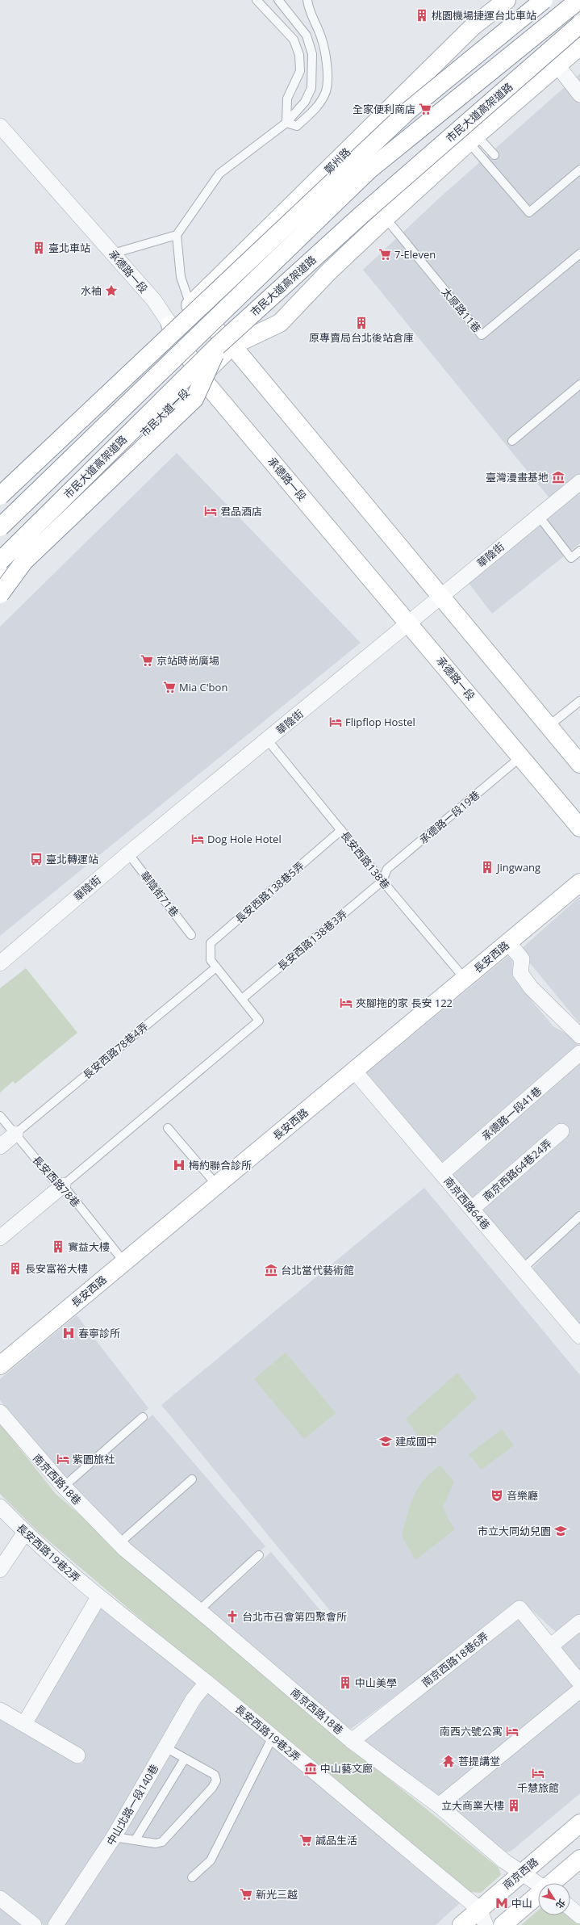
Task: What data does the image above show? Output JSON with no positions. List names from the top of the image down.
{
  "streets": {
    "main road": [
      "市民大道高架道路",
      "鄭州路",
      "承德路一段",
      "市民大道一段",
      "長安西路",
      "南京西路"
    ],
    "street": [
      "華陰街",
      "承德路一段41巷",
      "南京西路64巷24弄",
      "南京西路64巷",
      "南京西路18巷",
      "長安西路19巷2弄",
      "南京西路18巷6弄",
      "中山北路一段140巷"
    ],
    "lane": [
      "太原路11巷",
      "承德路一段19巷",
      "長安西路138巷",
      "長安西路138巷5弄",
      "華陰街71巷",
      "長安西路138巷3弄",
      "長安西路78巷4弄",
      "長安西路78巷"
    ]
  },
  "crossings": [
    ["市民大道高架道路", "市民大道一段"],
    ["鄭州路", "承德路一段"],
    ["承德路一段", "市民大道一段"],
    ["承德路一段", "華陰街"],
    ["承德路一段", "承德路一段19巷"],
    ["華陰街", "長安西路138巷"],
    ["華陰街", "華陰街71巷"],
    ["承德路一段19巷", "長安西路138巷"],
    ["承德路一段19巷", "長安西路138巷3弄"],
    ["長安西路138巷", "長安西路138巷5弄"],
    ["長安西路138巷", "長安西路138巷3弄"],
    ["長安西路138巷", "長安西路"],
    ["長安西路138巷5弄", "長安西路78巷4弄"],
    ["長安西路", "長安西路78巷"],
    ["長安西路", "南京西路64巷"],
    ["長安西路78巷4弄", "長安西路78巷"],
    ["承德路一段41巷", "南京西路64巷"],
    ["南京西路64巷24弄", "南京西路64巷"],
    ["南京西路18巷", "南京西路18巷6弄"],
    ["南京西路18巷", "南京西路"],
    ["長安西路19巷2弄", "中山北路一段140巷"],
    ["長安西路19巷2弄", "南京西路"]
  ],
  "places": {
    "building": [
      "桃園機場捷運台北車站",
      "臺北車站",
      "原專賣局台北後站倉庫",
      "Jingwang",
      "實益大樓",
      "長安富裕大樓",
      "中山美學",
      "立大商業大樓"
    ],
    "supermarket": [
      "全家便利商店",
      "7-Eleven",
      "京站時尚廣場",
      "Mia C'bon",
      "誠品生活",
      "新光三越"
    ],
    "place": ["水袖"],
    "museum": ["臺灣漫畫基地", "台北當代藝術館", "中山藝文廊"],
    "hotel": [
      "君品酒店",
      "Flipflop Hostel",
      "Dog Hole Hotel",
      "夾腳拖的家 長安 122",
      "紫園旅社",
      "南西六號公寓",
      "千慧旅館"
    ],
    "bus stop": ["臺北轉運站"],
    "hospital": ["梅約聯合診所", "春寧診所"],
    "school or university": ["建成國中", "市立大同幼兒園"],
    "theatre": ["音樂廳"],
    "church": ["台北市召會第四聚會所"],
    "temple": ["菩提講堂"],
    "metro station": ["中山"]
  },
  "north": "bottom right"
}
